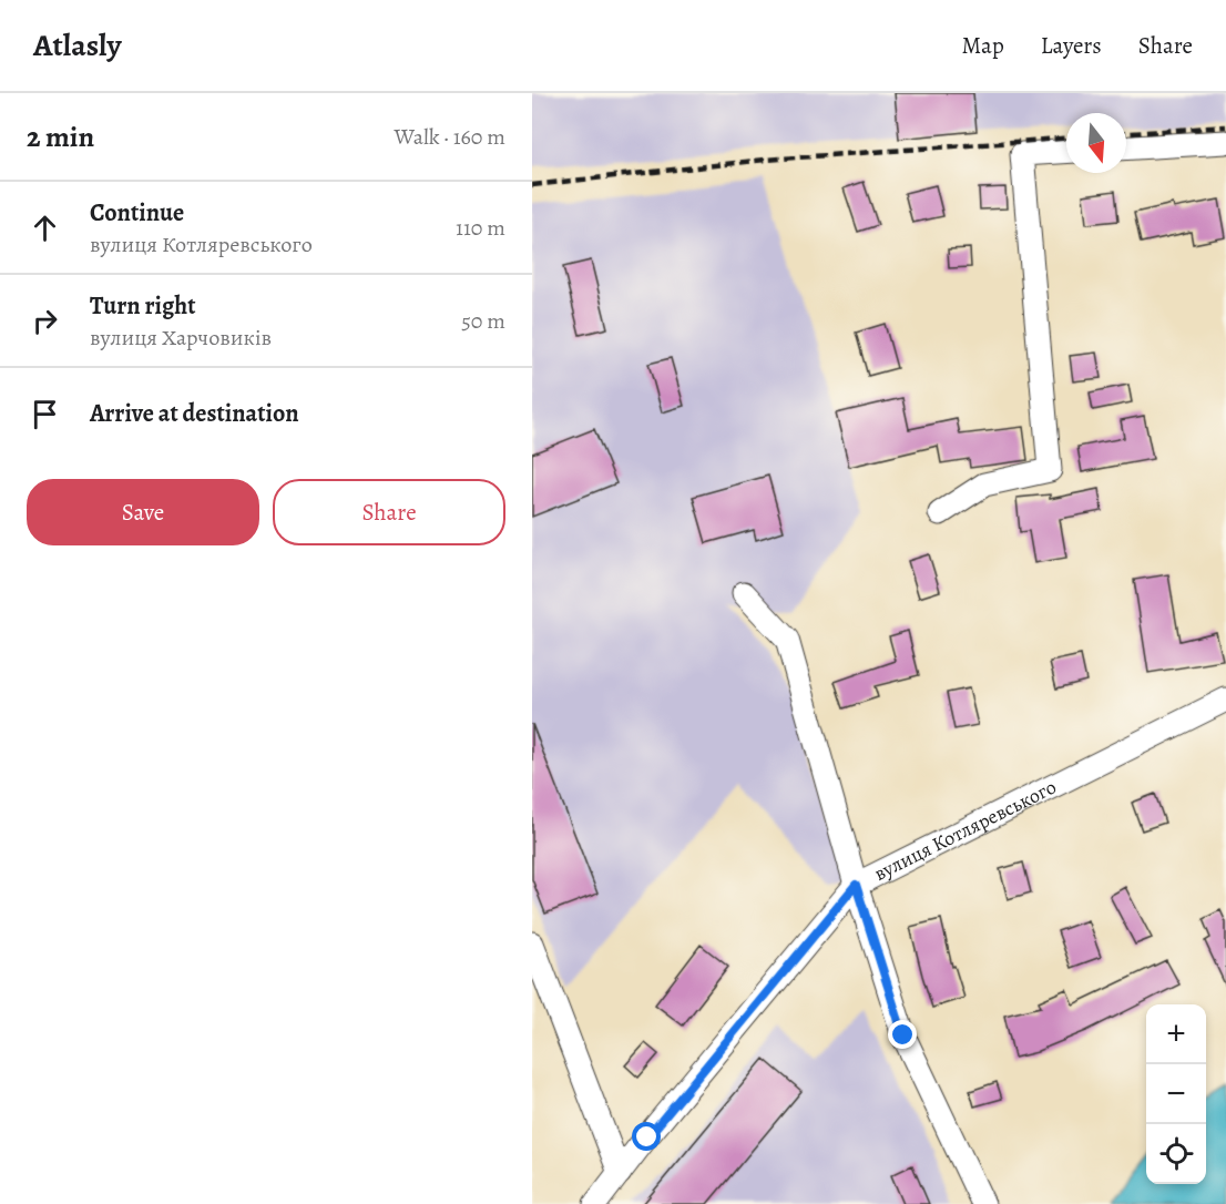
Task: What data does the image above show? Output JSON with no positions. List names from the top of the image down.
{
  "streets": {
    "street": ["вулиця Котляревського"]
  },
  "north": "bottom",
  "page": {
    "header": "Atlasly",
    "nav": ["Map", "Layers", "Share"],
    "heading": ["2 min", "Walk · 160 m"],
    "list": [
      ["Continue", "вулиця Котляревського", "110 m"],
      ["Turn right", "вулиця Харчовиків", "50 m"],
      "Arrive at destination"
    ],
    "buttons": ["Save", "Share"],
    "map_buttons": ["+", "−"]
  }
}
